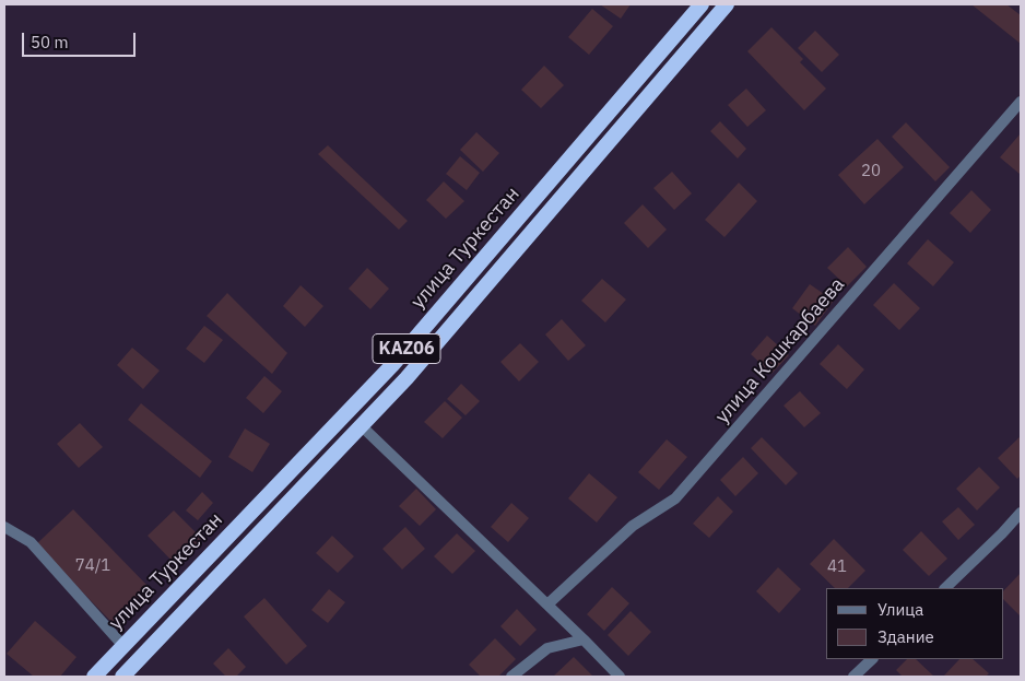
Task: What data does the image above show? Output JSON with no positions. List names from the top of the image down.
{
  "streets": {
    "highway": ["улица Туркестан", "KАZ06"],
    "street": ["улица Кошкарбаева"]
  },
  "house_numbers": ["20", "74/1", "41"],
  "legend": ["Улица", "Здание"],
  "scale_bar": "50 m"
}
